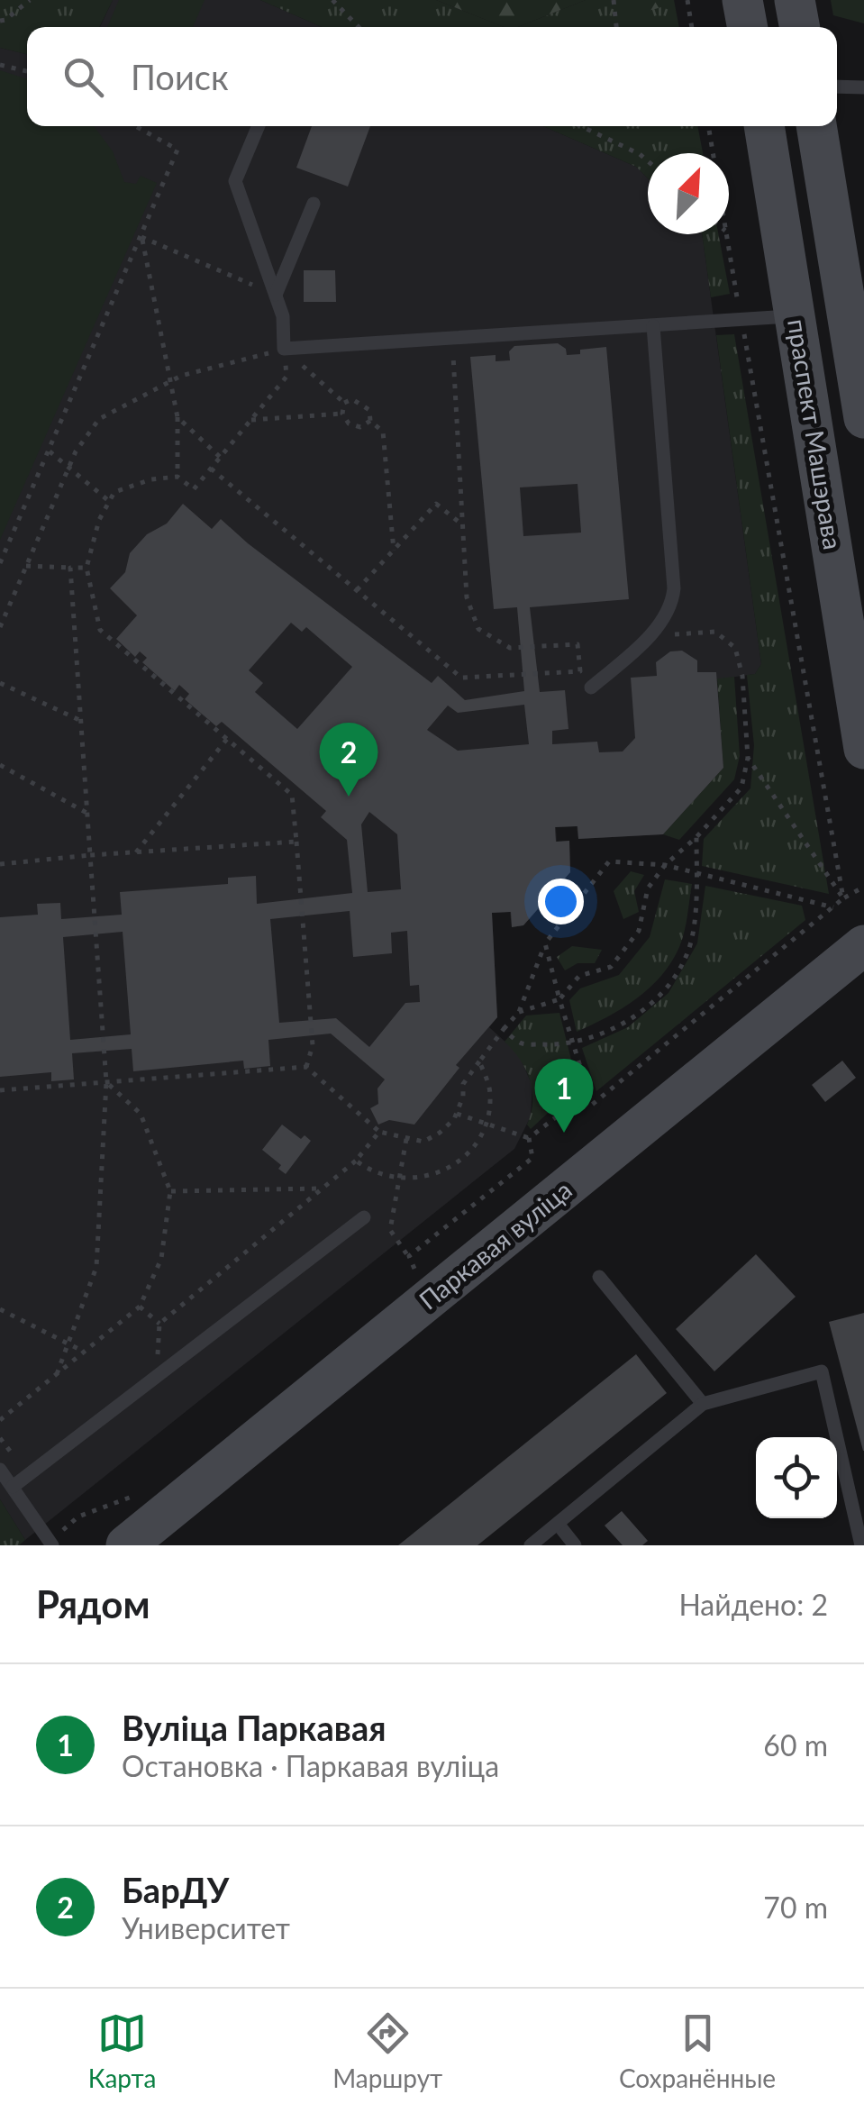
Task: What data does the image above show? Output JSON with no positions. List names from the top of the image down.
{
  "streets": {
    "main road": ["праспект Машэрава", "Паркавая вуліца"]
  },
  "north": "top right",
  "page": {
    "search": "Поиск",
    "pins": ["2", "1"],
    "heading": ["Рядом", "Найдено: 2"],
    "list": [
      {
        "mark": "1",
        "name": "Вуліца Паркавая",
        "note": "Остановка · Паркавая вуліца",
        "value": "60 m"
      },
      {
        "mark": "2",
        "name": "БарДУ",
        "note": "Университет",
        "value": "70 m"
      }
    ],
    "nav": ["Карта", "Маршрут", "Сохранённые"]
  }
}
